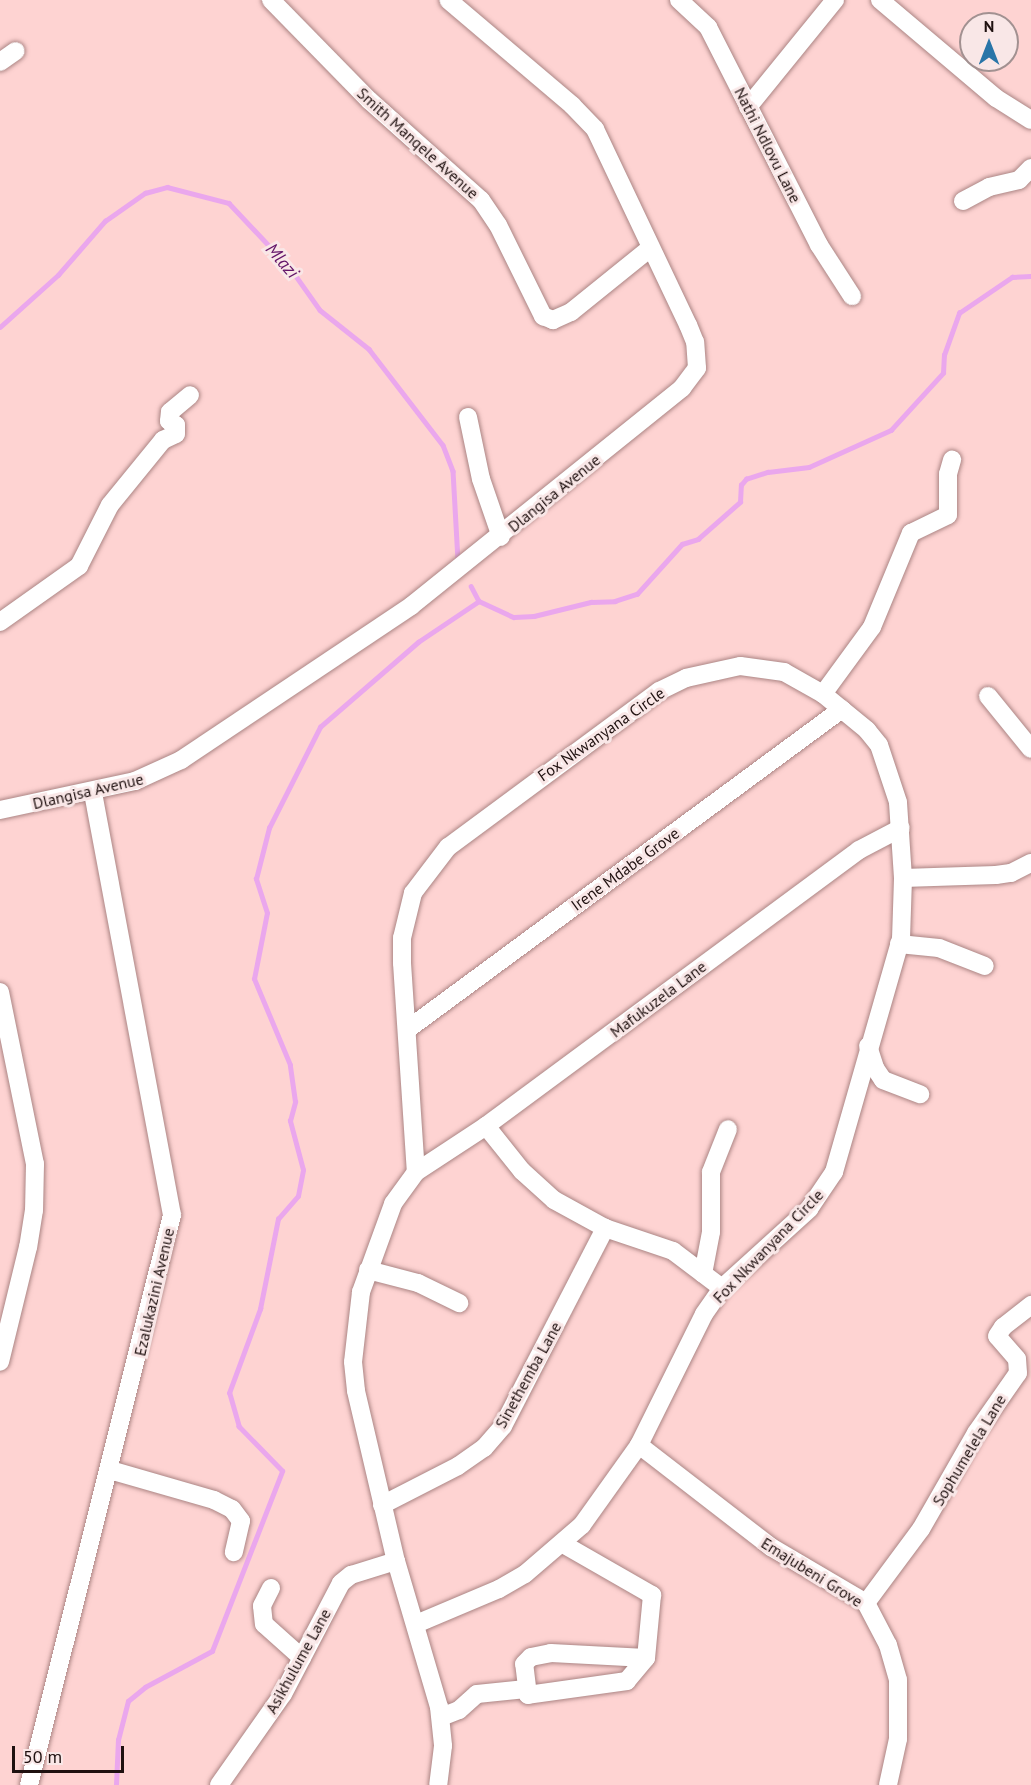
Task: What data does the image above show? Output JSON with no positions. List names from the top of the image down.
{
  "streets": {
    "street": [
      "Smith Manqele Avenue",
      "Nathi Ndlovu Lane",
      "Dlangisa Avenue",
      "Fox Nkwanyana Circle",
      "Irene Mdabe Grove",
      "Mafukuzela Lane",
      "Ezalukazini Avenue",
      "Sinethemba Lane",
      "Sophumelela Lane",
      "Emajubeni Grove",
      "Asikhulume Lane"
    ]
  },
  "crossings": [
    ["Smith Manqele Avenue", "Dlangisa Avenue"],
    ["Dlangisa Avenue", "Ezalukazini Avenue"],
    ["Fox Nkwanyana Circle", "Irene Mdabe Grove"],
    ["Fox Nkwanyana Circle", "Mafukuzela Lane"],
    ["Fox Nkwanyana Circle", "Emajubeni Grove"],
    ["Sophumelela Lane", "Emajubeni Grove"]
  ],
  "water": ["Mlazi"],
  "scale_bar": "50 m",
  "north": "top"
}
